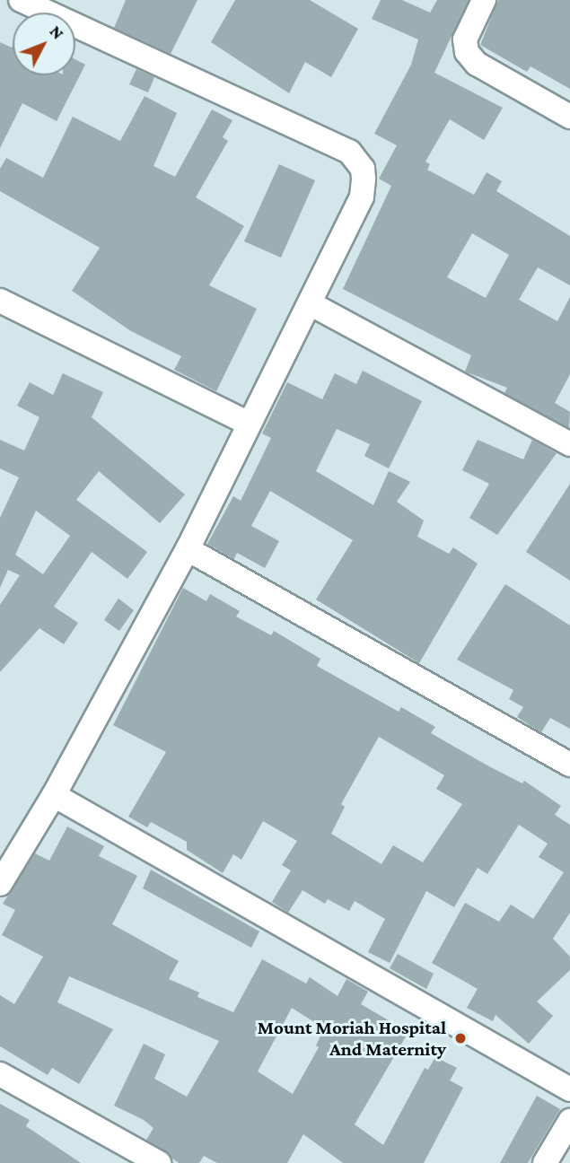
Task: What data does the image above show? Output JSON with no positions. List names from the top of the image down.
{
  "places": ["Mount Moriah Hospital And Maternity"],
  "north": "top right"
}
